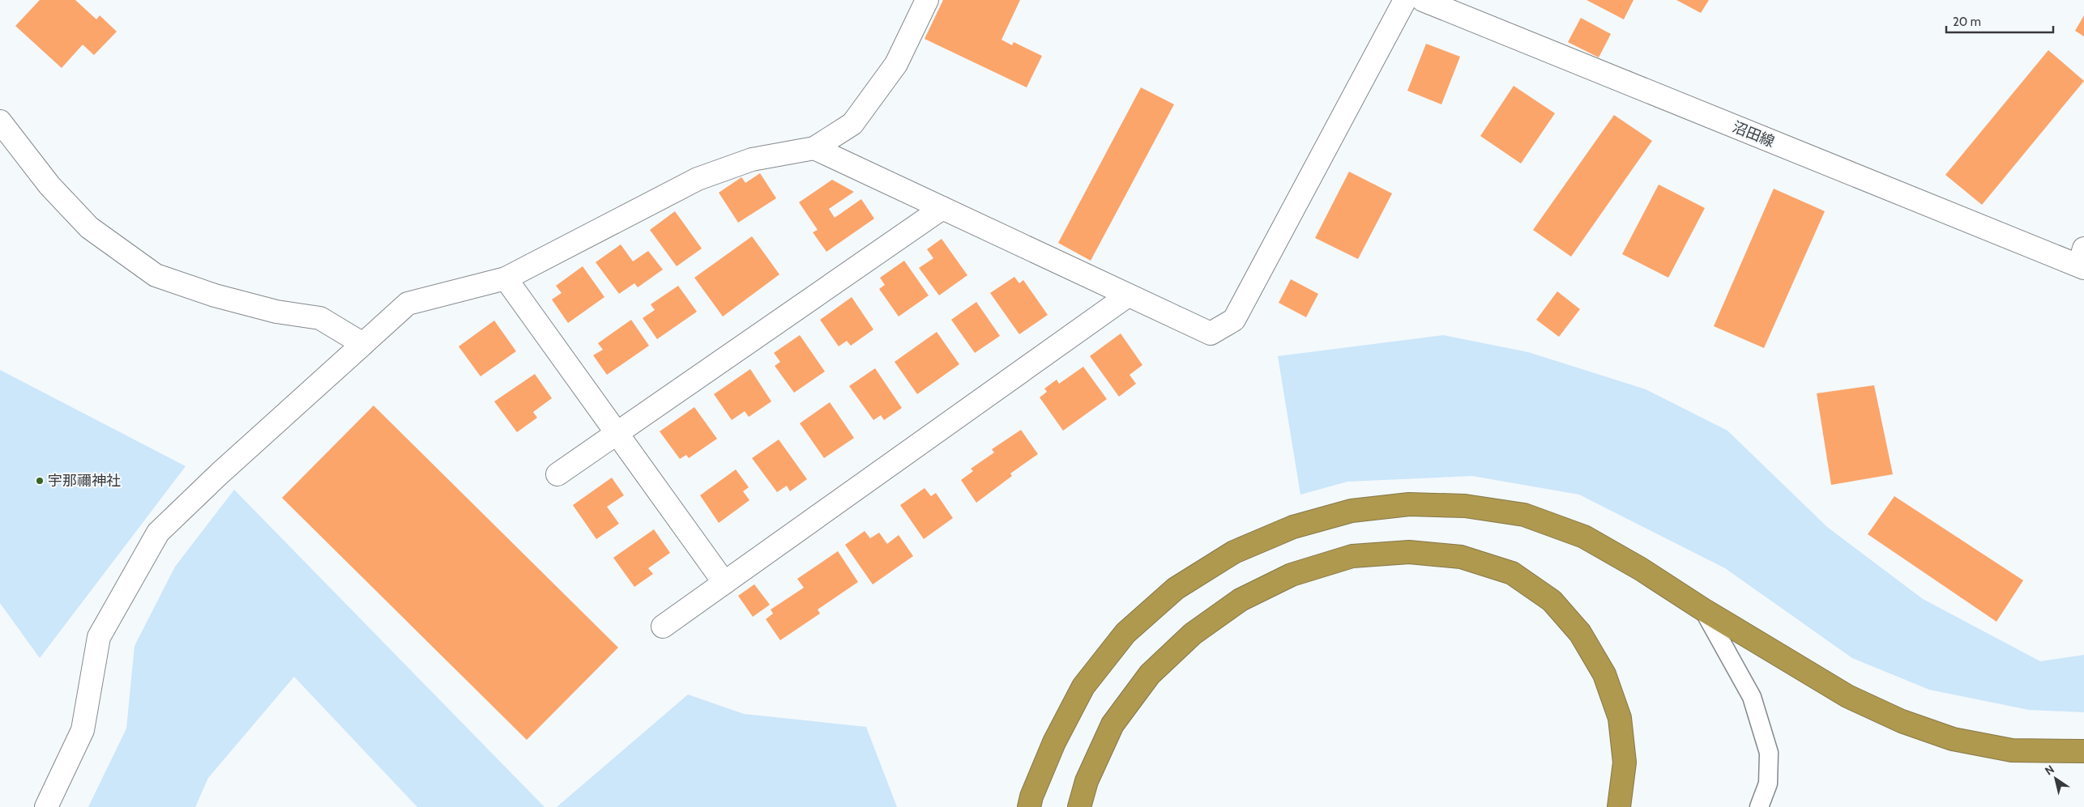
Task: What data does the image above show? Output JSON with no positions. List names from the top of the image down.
{
  "streets": {
    "street": ["沼田線"]
  },
  "places": ["宇那禰神社"],
  "scale_bar": "20 m",
  "north": "top left"
}
